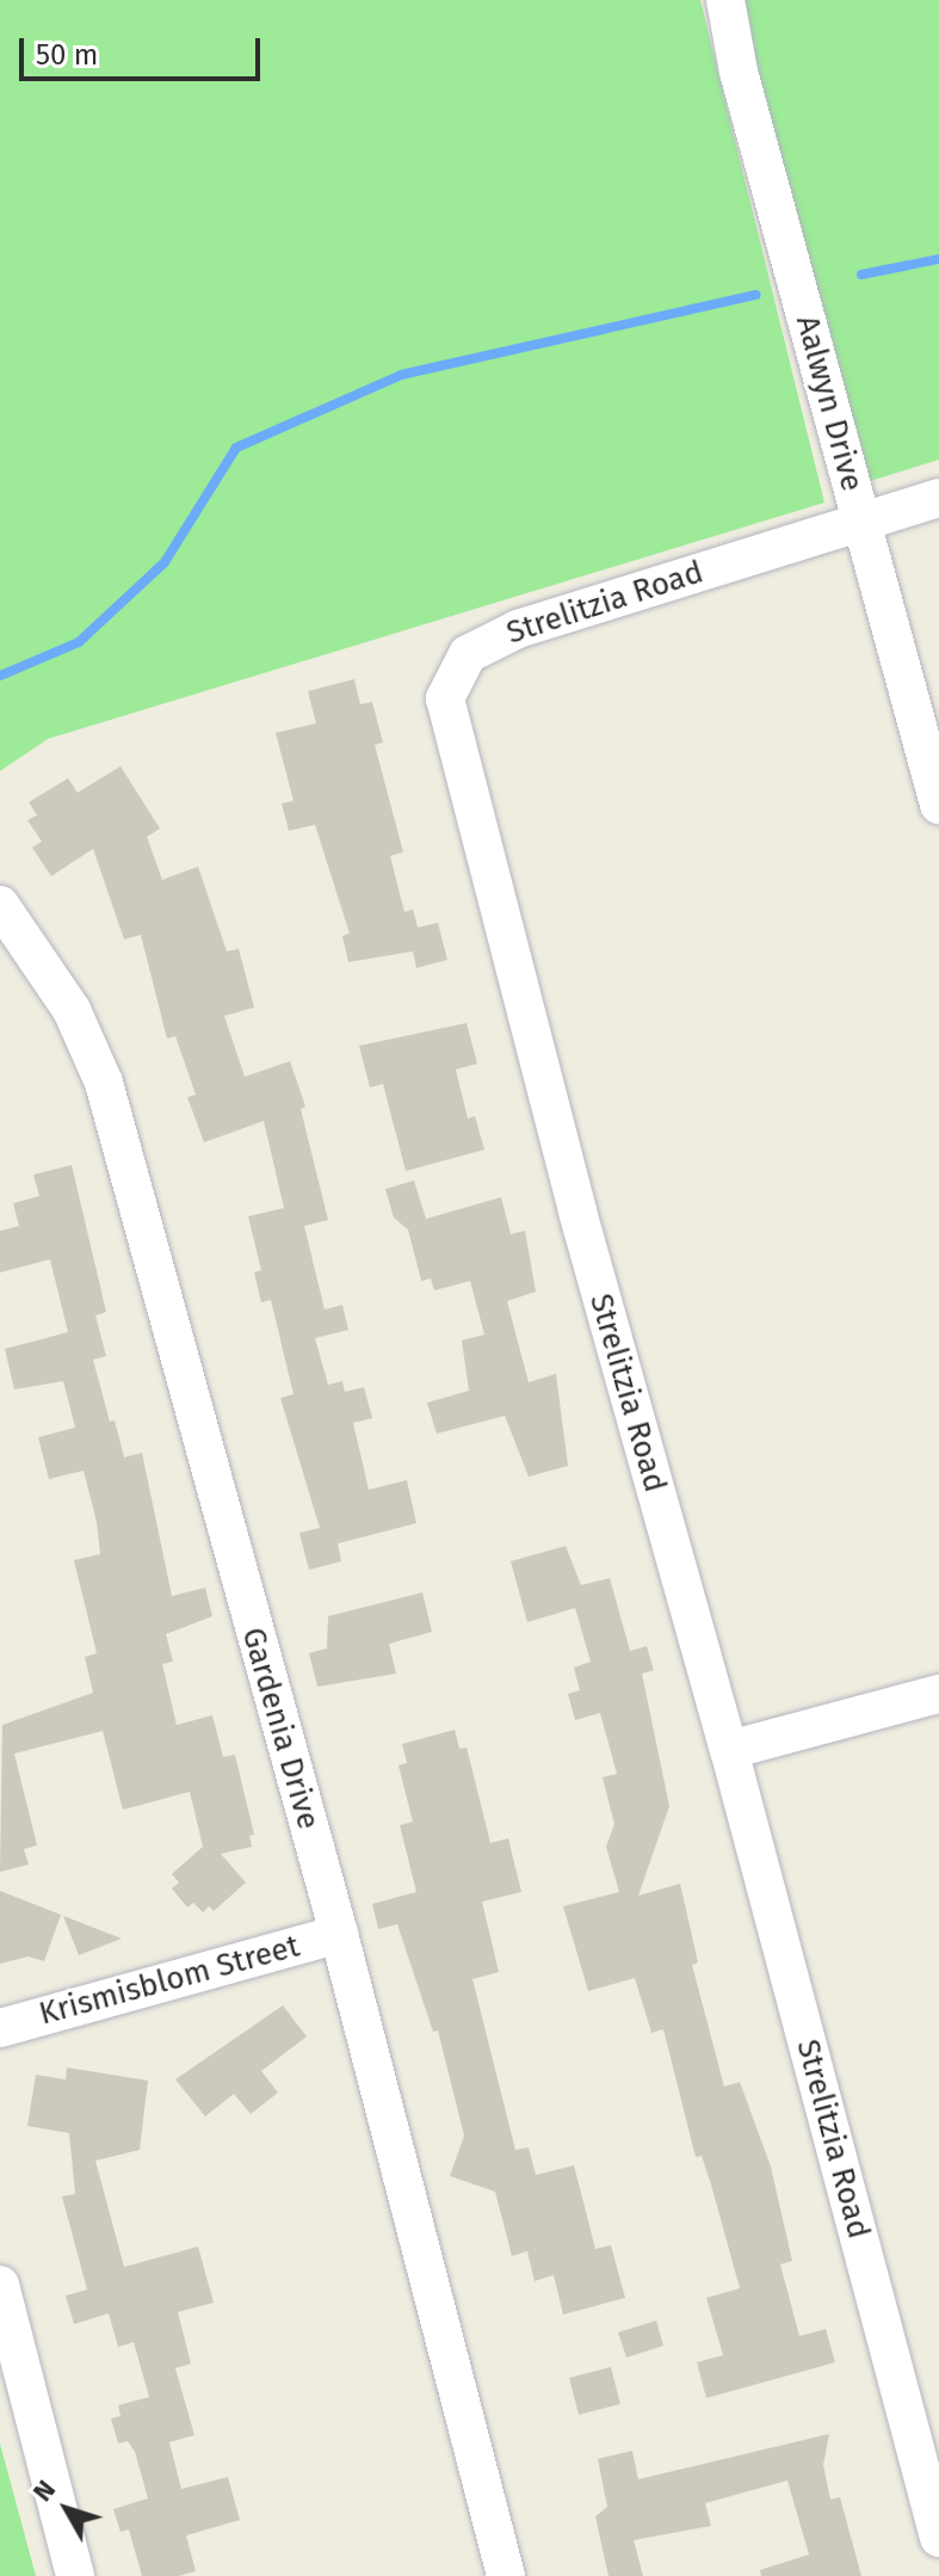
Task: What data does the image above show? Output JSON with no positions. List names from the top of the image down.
{
  "streets": {
    "street": [
      "Aalwyn Drive",
      "Strelitzia Road",
      "Gardenia Drive",
      "Krismisblom Street"
    ]
  },
  "crossings": [
    ["Aalwyn Drive", "Strelitzia Road"],
    ["Gardenia Drive", "Krismisblom Street"]
  ],
  "scale_bar": "50 m",
  "north": "top left"
}
